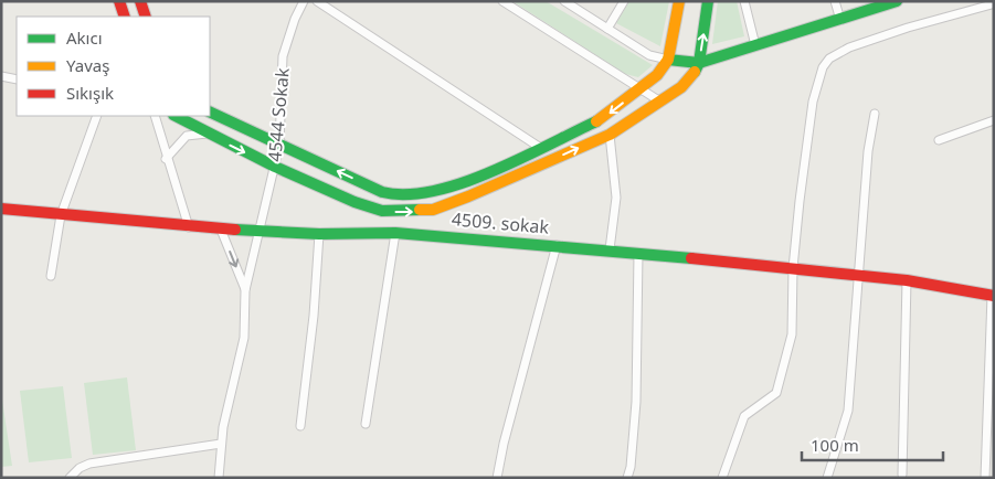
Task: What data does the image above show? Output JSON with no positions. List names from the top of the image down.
{
  "streets": {
    "main road": ["4509. sokak"],
    "street": ["4544 Sokak"]
  },
  "crossings": [
    ["4544 Sokak", "4509. sokak"]
  ],
  "legend": ["Akıcı", "Yavaş", "Sıkışık"],
  "scale_bar": "100 m"
}
